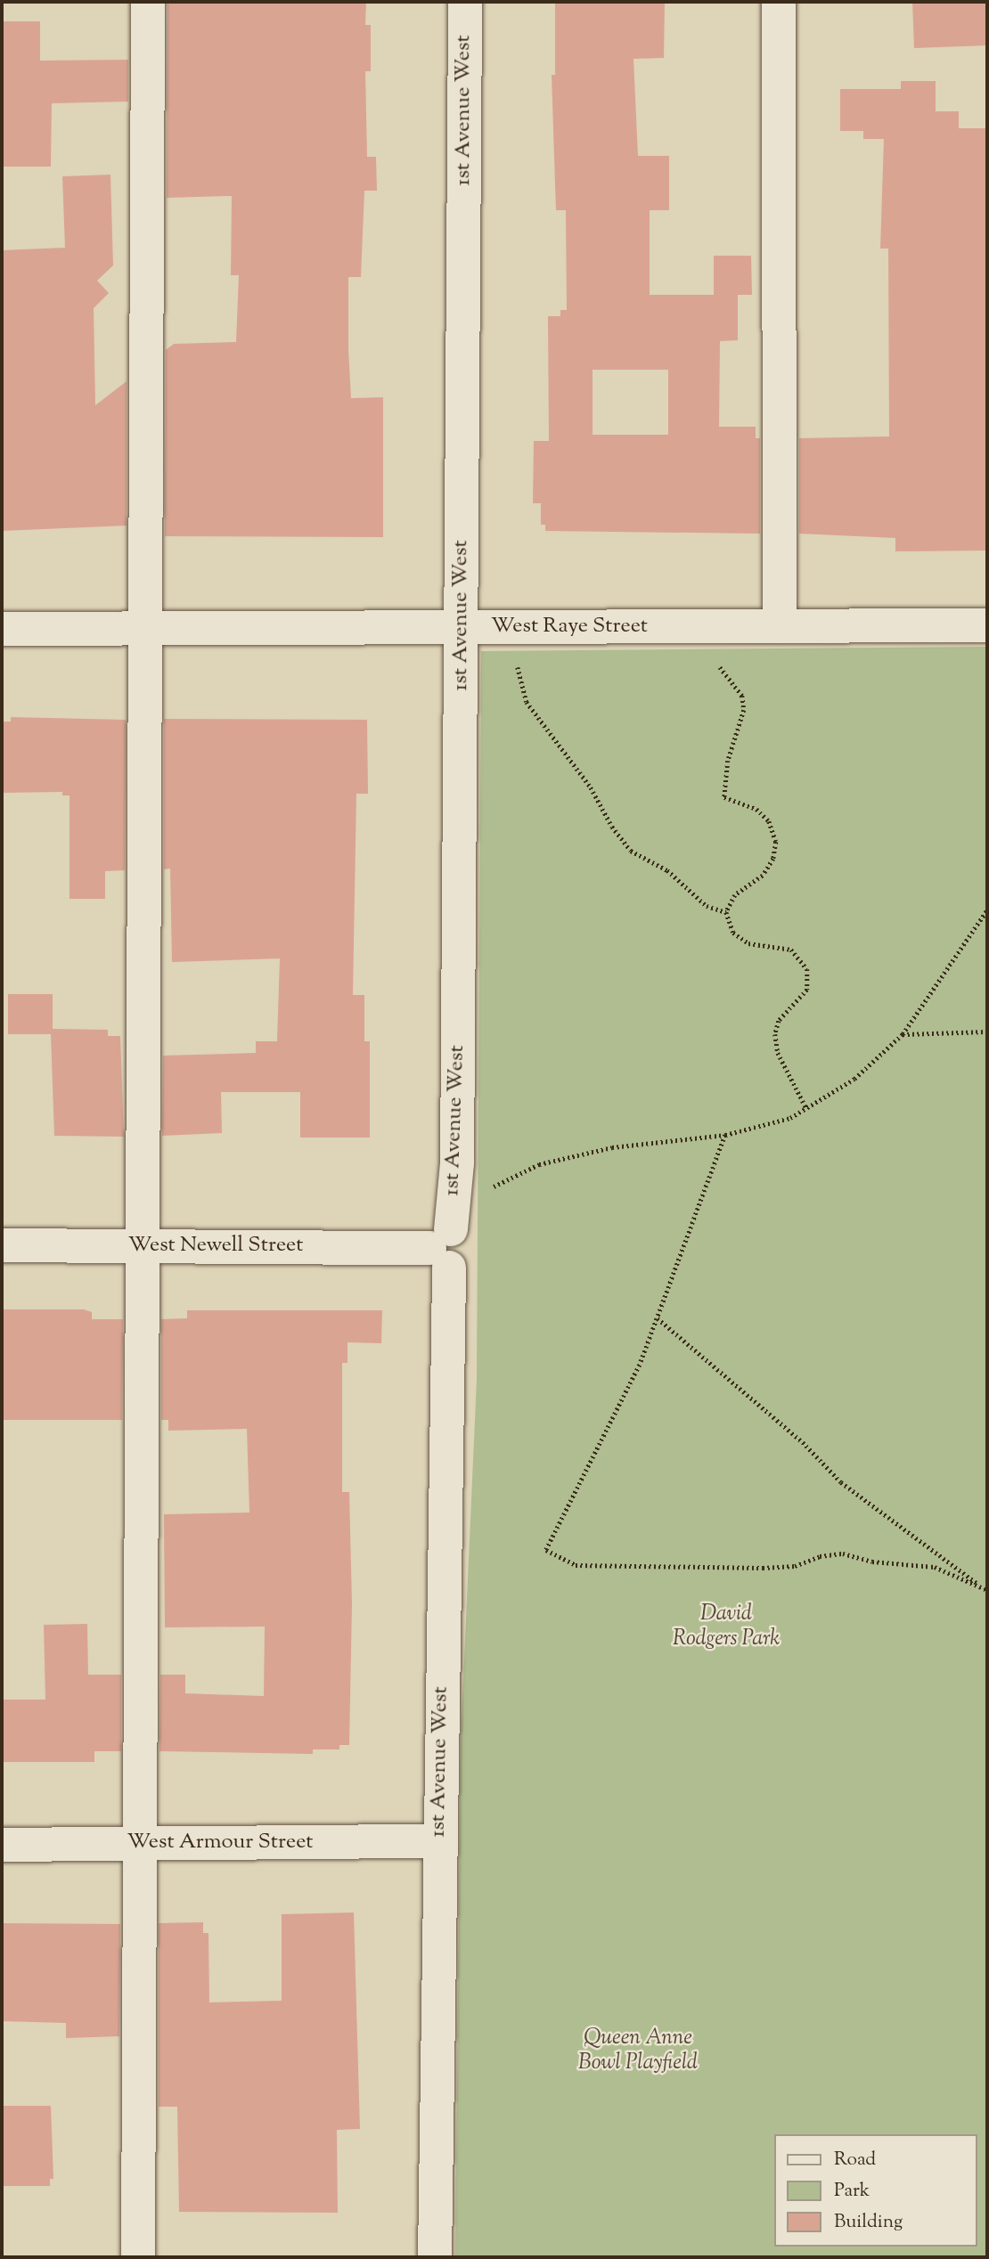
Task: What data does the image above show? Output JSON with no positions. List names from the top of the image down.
{
  "streets": {
    "street": [
      "1st Avenue West",
      "West Raye Street",
      "West Newell Street",
      "West Armour Street"
    ]
  },
  "crossings": [
    ["1st Avenue West", "West Raye Street"],
    ["1st Avenue West", "West Newell Street"],
    ["1st Avenue West", "West Armour Street"]
  ],
  "parks": ["David Rodgers Park", "Queen Anne Bowl Playfield"],
  "legend": ["Road", "Park", "Building"]
}
